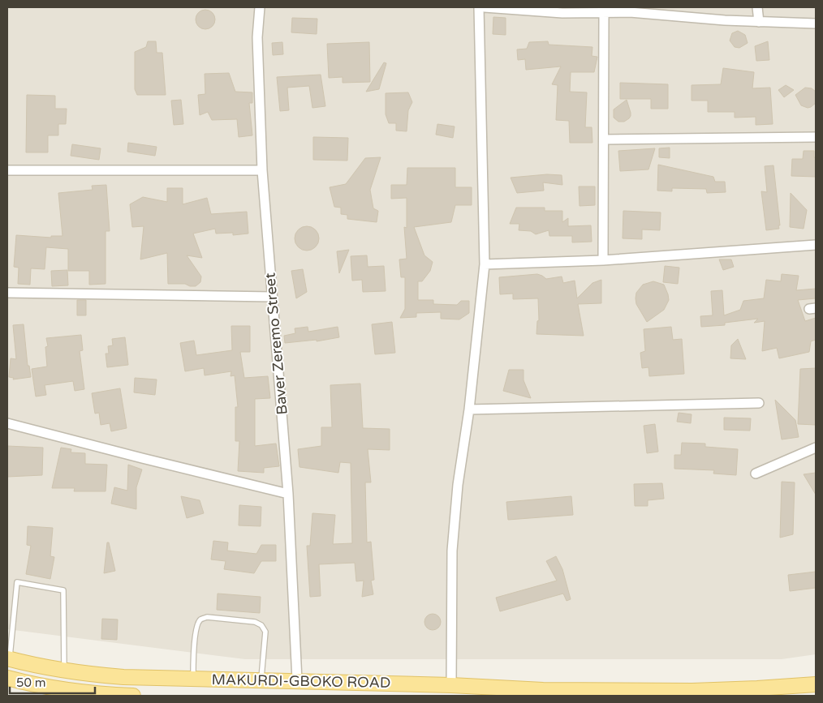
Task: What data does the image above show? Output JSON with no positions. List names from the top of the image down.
{
  "streets": {
    "main road": ["MAKURDI-GBOKO ROAD"],
    "street": ["Baver Zeremo Street"]
  },
  "crossings": [
    ["Baver Zeremo Street", "MAKURDI-GBOKO ROAD"]
  ],
  "scale_bar": "50 m"
}
